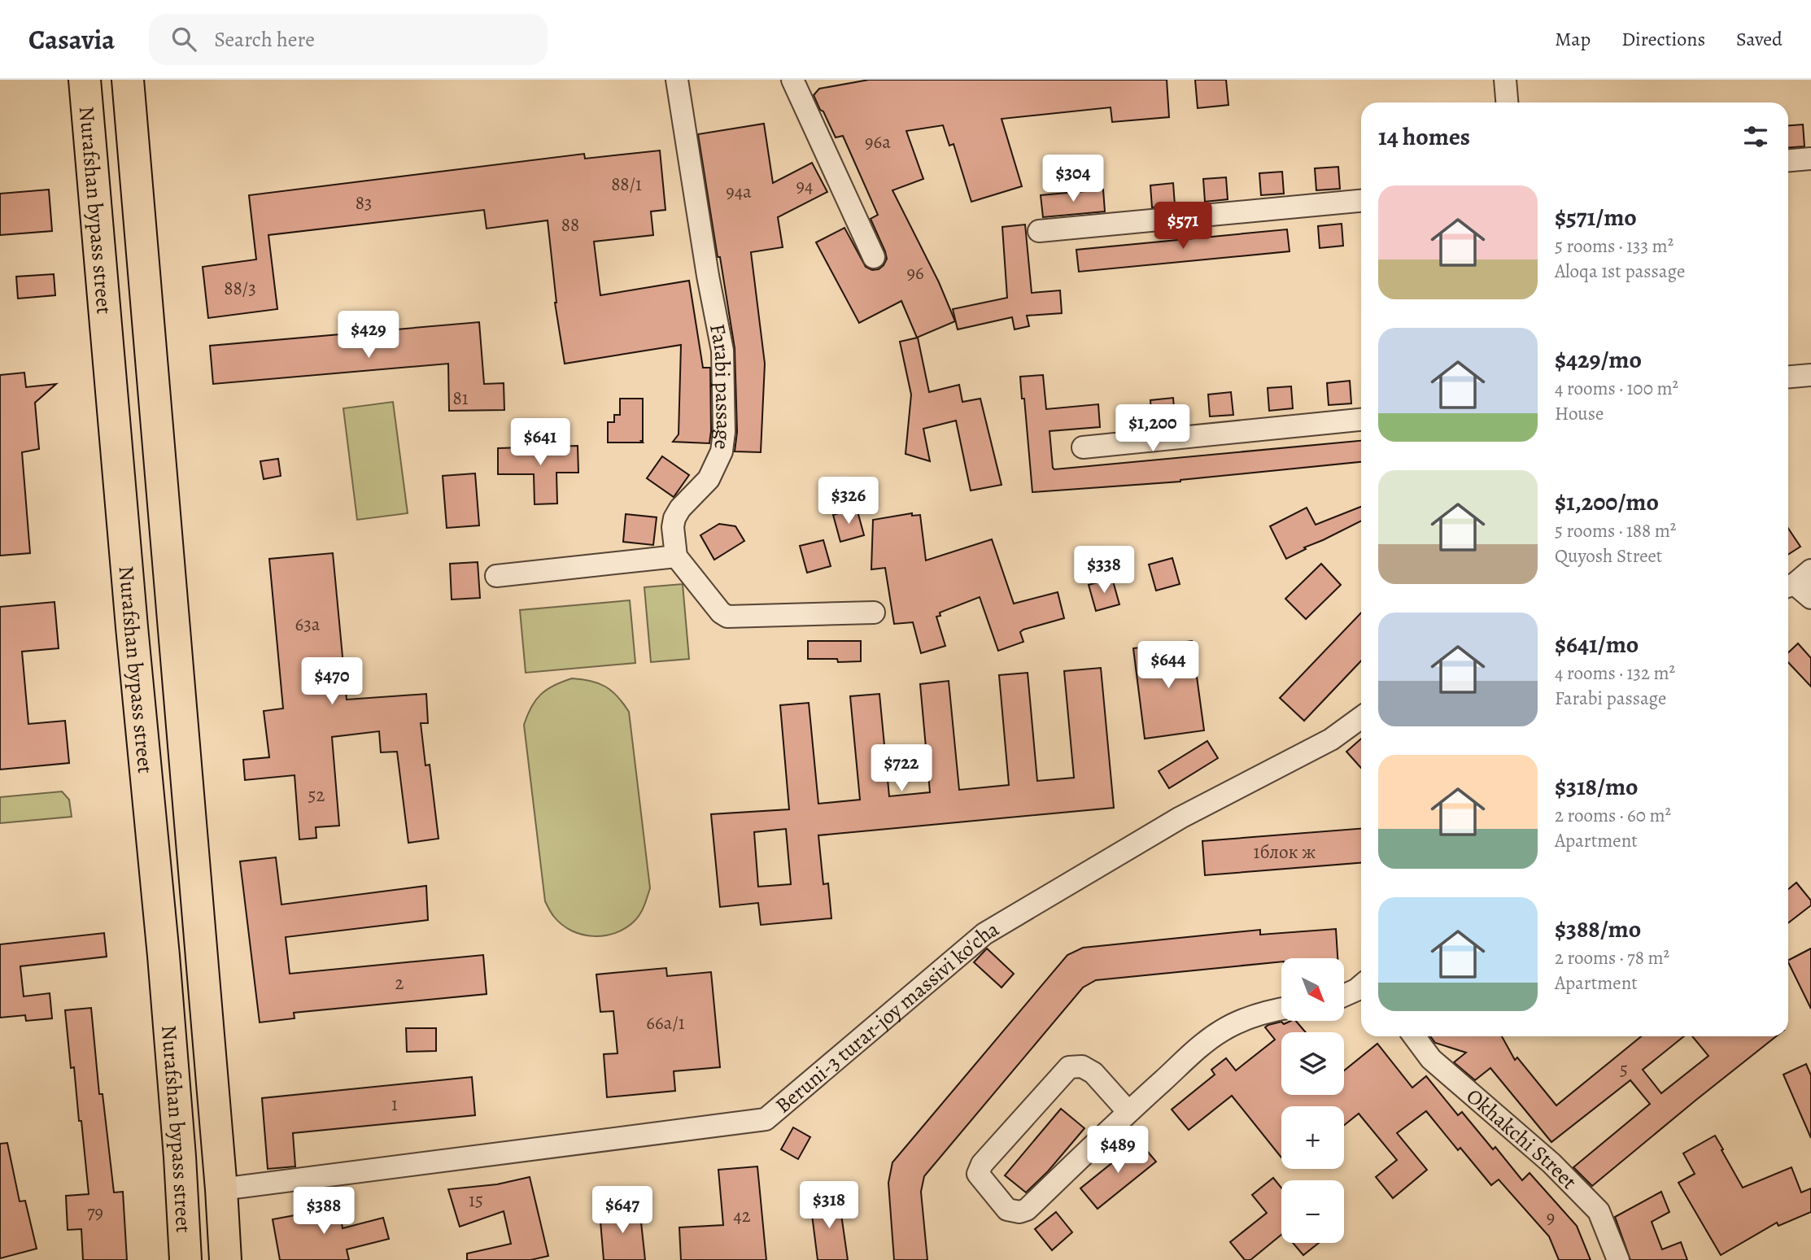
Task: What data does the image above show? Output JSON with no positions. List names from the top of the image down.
{
  "streets": {
    "main road": ["Nurafshan bypass street"],
    "street": ["Farabi passage", "Beruni-3 turar-joy massivi ko'cha", "Okhakchi Street"]
  },
  "crossings": [
    ["Nurafshan bypass street", "Beruni-3 turar-joy massivi ko'cha"]
  ],
  "house_numbers": [
    "96a",
    "88/1",
    "94",
    "94a",
    "83",
    "88",
    "96",
    "88/3",
    "81",
    "63a",
    "52",
    "1блок ж",
    "2",
    "66a/1",
    "5",
    "1",
    "15",
    "79",
    "42",
    "9"
  ],
  "north": "bottom right",
  "page": {
    "header": "Casavia",
    "search": "Search here",
    "nav": ["Map", "Directions", "Saved"],
    "heading": "14 homes",
    "price": [
      "$304",
      "$571",
      "$429",
      "$1,200",
      "$641",
      "$326",
      "$338",
      "$644",
      "$470",
      "$722",
      "$489",
      "$318",
      "$647",
      "$388"
    ],
    "list": [
      {
        "name": "$571/mo",
        "note": "5 rooms · 133 m² · Aloqa 1st passage"
      },
      {
        "name": "$429/mo",
        "note": "4 rooms · 100 m² · House"
      },
      {
        "name": "$1,200/mo",
        "note": "5 rooms · 188 m² · Quyosh Street"
      },
      {
        "name": "$641/mo",
        "note": "4 rooms · 132 m² · Farabi passage"
      },
      {
        "name": "$318/mo",
        "note": "2 rooms · 60 m² · Apartment"
      },
      {
        "name": "$388/mo",
        "note": "2 rooms · 78 m² · Apartment"
      }
    ],
    "map_buttons": ["+", "−"]
  }
}
